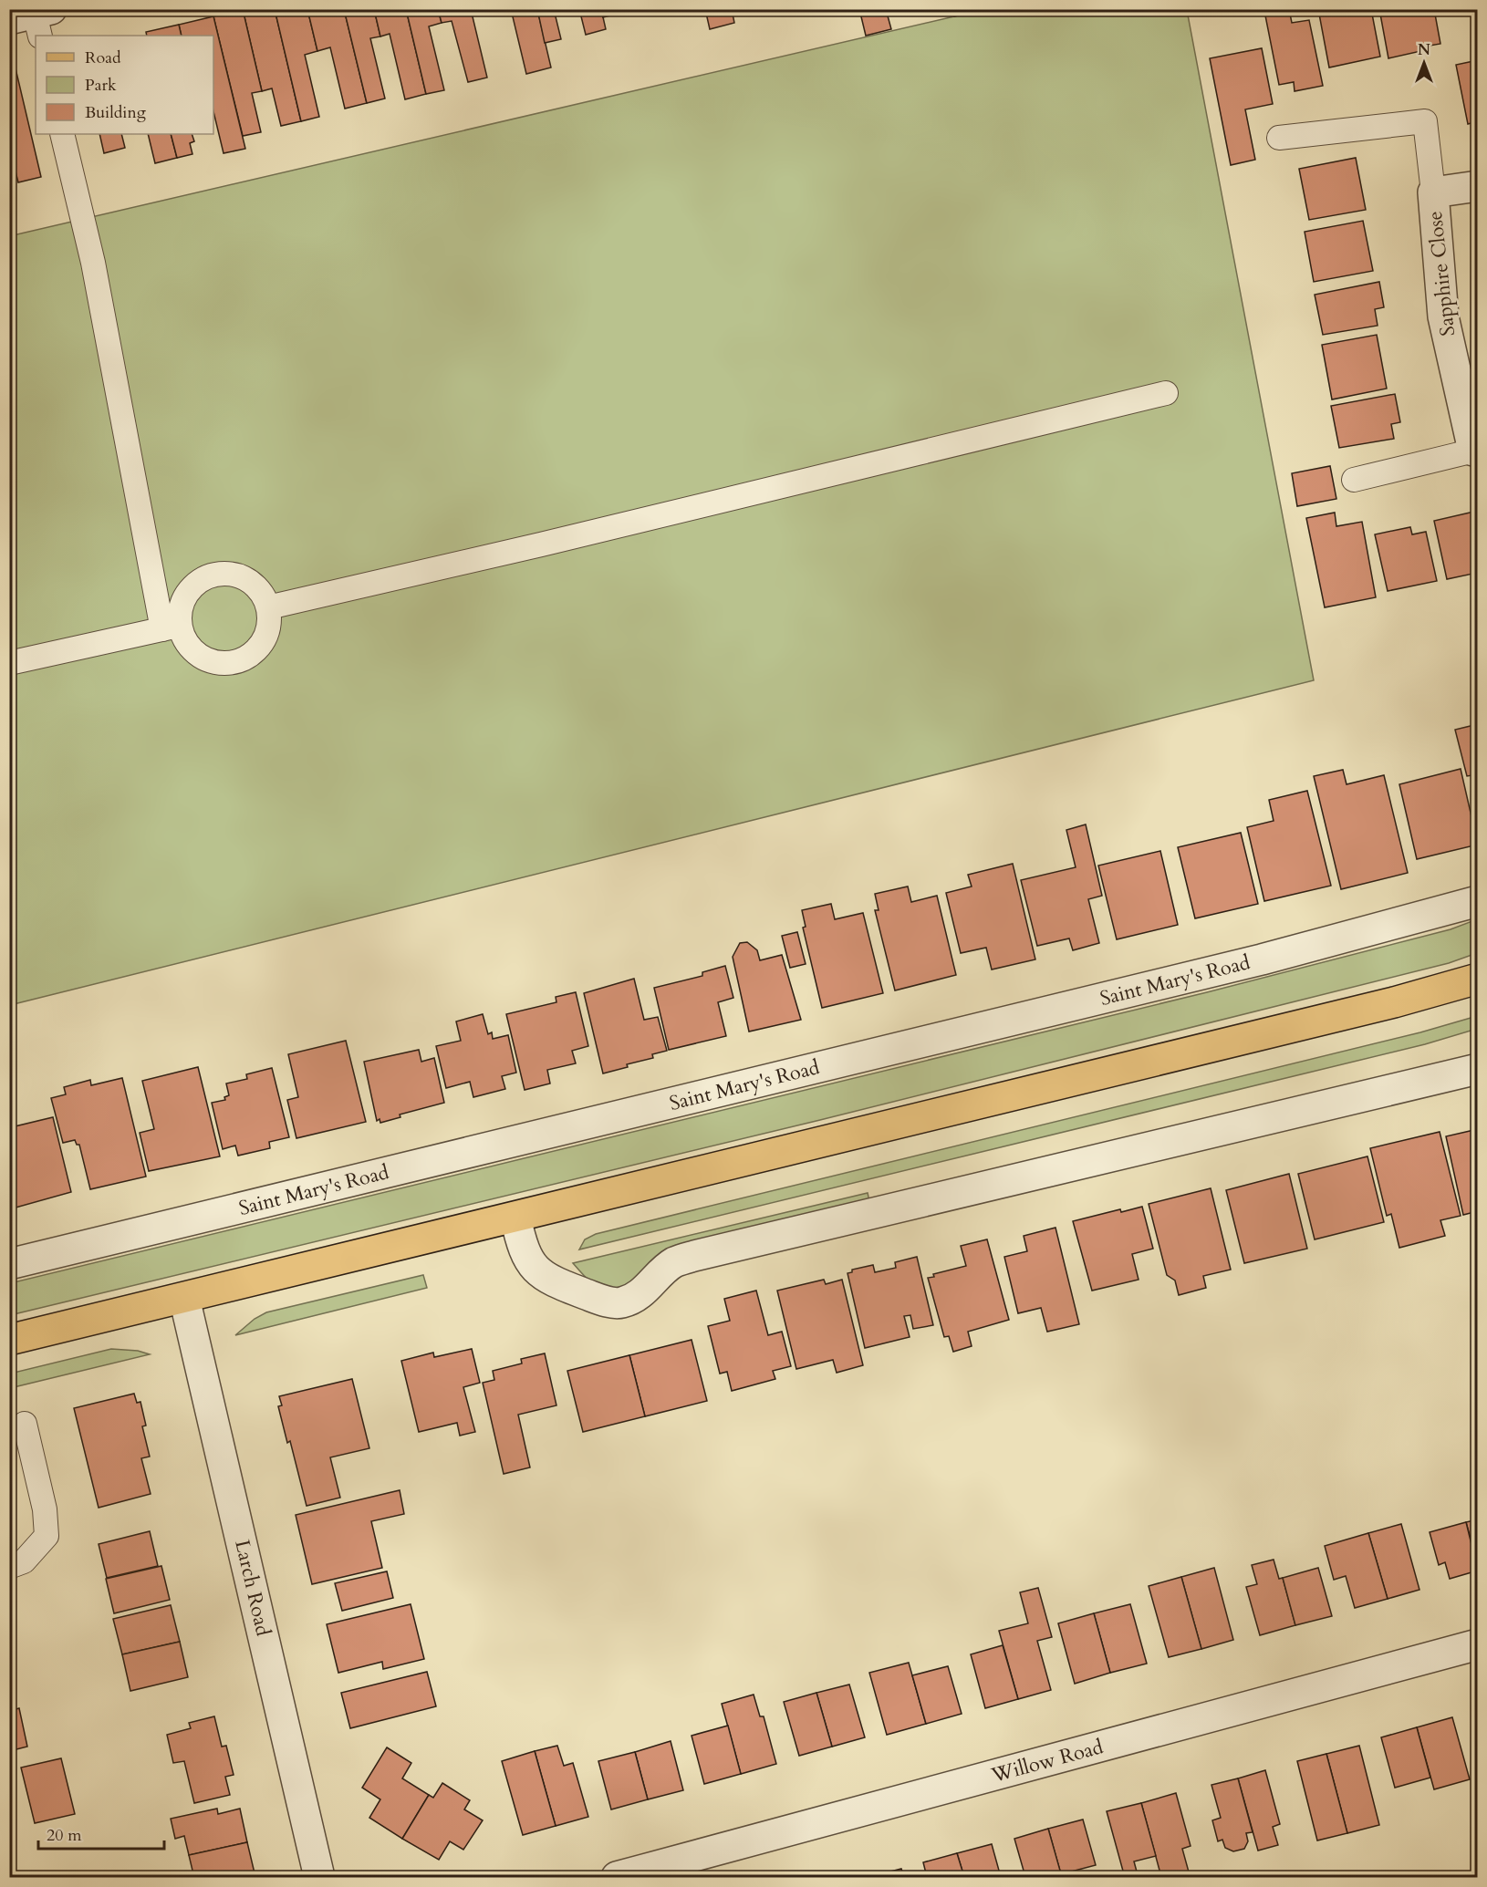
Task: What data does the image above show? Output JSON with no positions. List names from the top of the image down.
{
  "streets": {
    "street": [
      "Sapphire Close",
      "Saint Mary's Road",
      "Larch Road",
      "Willow Road"
    ]
  },
  "legend": ["Road", "Park", "Building"],
  "scale_bar": "20 m",
  "north": "top"
}
